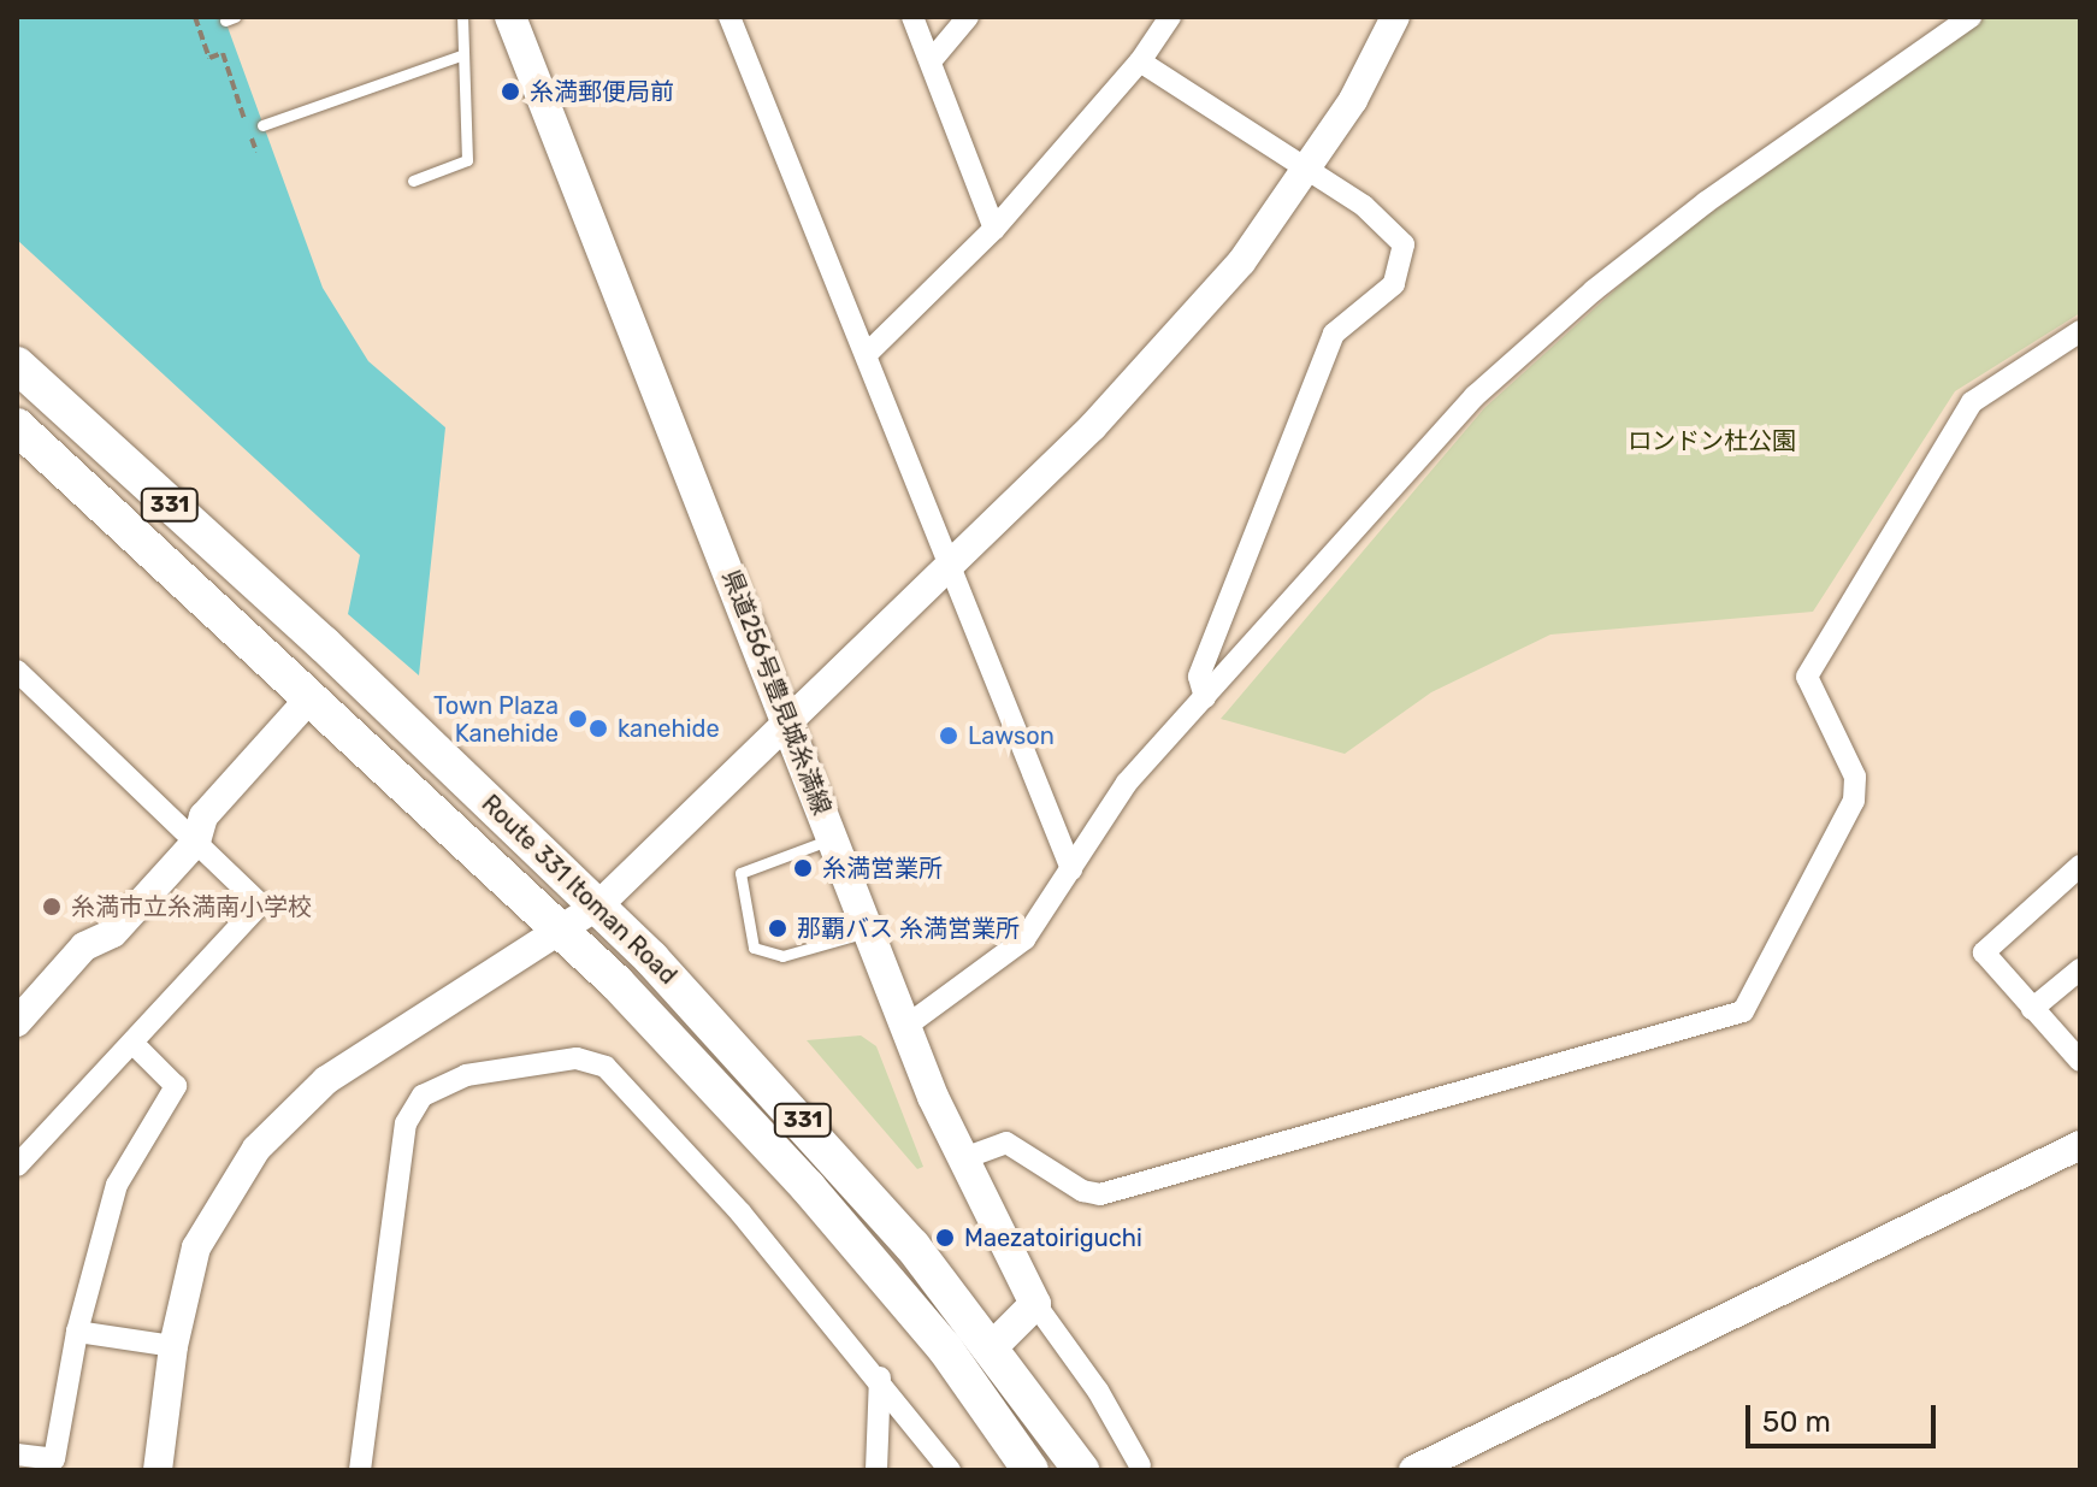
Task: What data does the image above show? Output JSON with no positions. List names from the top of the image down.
{
  "streets": {
    "highway": ["331", "Route 331 Itoman Road"],
    "main road": ["県道256号豊見城糸満線"]
  },
  "parks": ["ロンドン杜公園"],
  "places": [
    "糸満郵便局前",
    "Town Plaza Kanehide",
    "kanehide",
    "Lawson",
    "糸満営業所",
    "糸満市立糸満南小学校",
    "那覇バス 糸満営業所",
    "Maezatoiriguchi"
  ],
  "scale_bar": "50 m"
}
